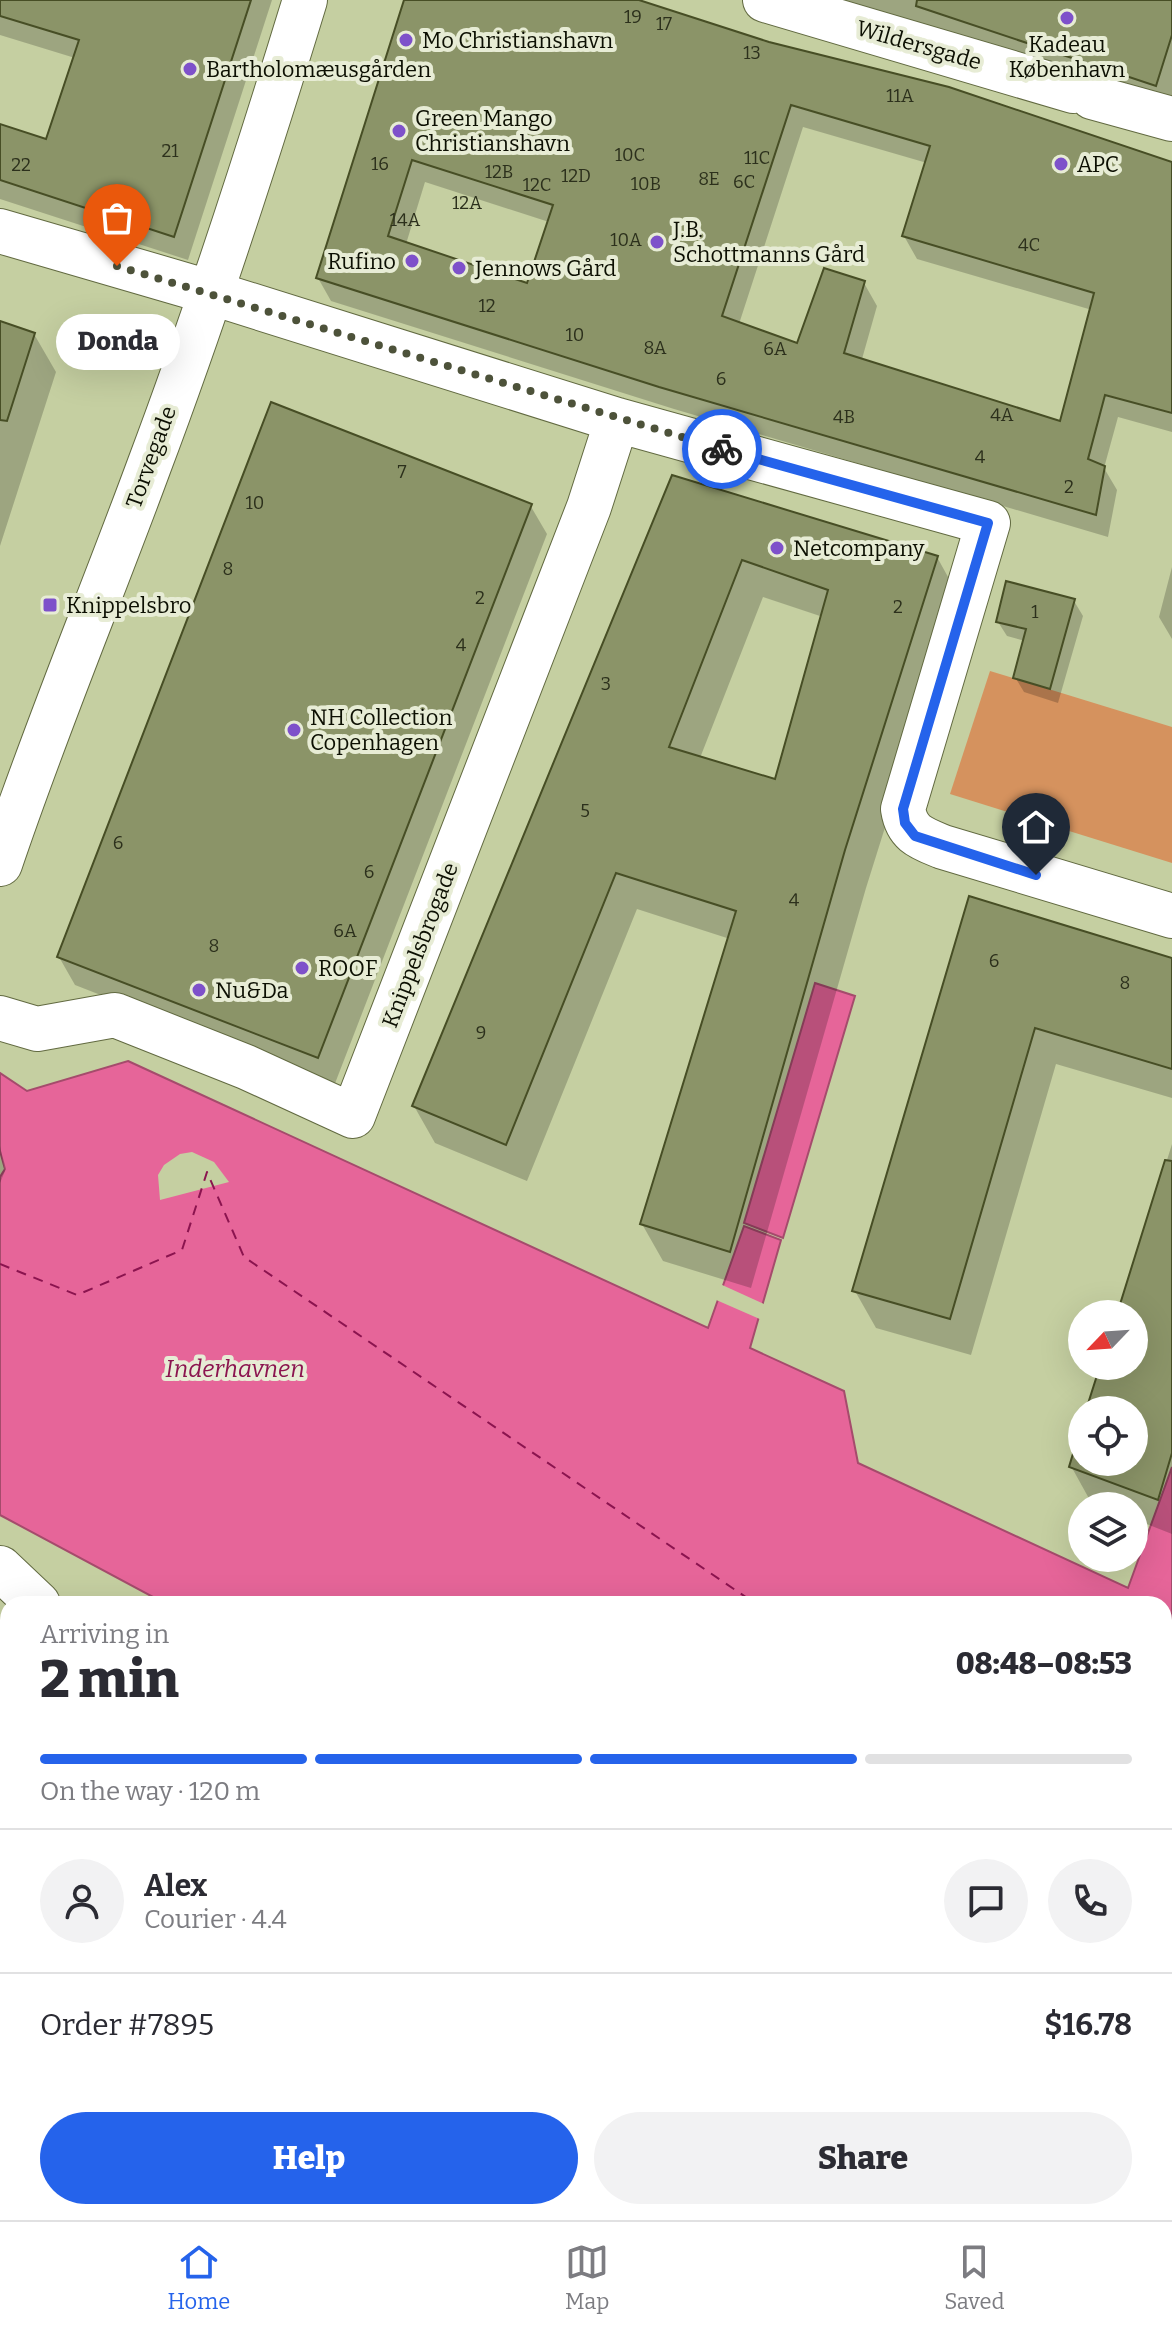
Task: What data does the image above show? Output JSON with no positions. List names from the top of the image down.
{
  "streets": {
    "street": ["Wildersgade", "Torvegade", "Knippelsbrogade"]
  },
  "water": ["Inderhavnen"],
  "places": {
    "other": [
      "Kadeau København",
      "Mo Christianshavn",
      "Bartholomæusgården",
      "Green Mango Christianshavn",
      "APC",
      "J.B. Schottmanns Gård",
      "Rufino",
      "Donda",
      "Jennows Gård",
      "Netcompany",
      "NH Collection Copenhagen",
      "ROOF",
      "Nu&Da"
    ],
    "transit": ["Knippelsbro"]
  },
  "house_numbers": [
    "19",
    "17",
    "13",
    "11A",
    "21",
    "10C",
    "11C",
    "16",
    "22",
    "12B",
    "12D",
    "8E",
    "6C",
    "10B",
    "12C",
    "12A",
    "14A",
    "10A",
    "4C",
    "12",
    "10",
    "8A",
    "6A",
    "6",
    "4A",
    "4B",
    "4",
    "7",
    "2",
    "10",
    "8",
    "2",
    "2",
    "1",
    "4",
    "3",
    "5",
    "6",
    "6",
    "4",
    "6A",
    "8",
    "6",
    "8",
    "9"
  ],
  "north": "bottom left",
  "page": {
    "bubble": "Donda",
    "heading": ["2 min", "Arriving in", "08:48–08:53"],
    "panel": [
      "Alex",
      "Courier · 4.4",
      "Order #7895",
      "$16.78"
    ],
    "bar": "On the way · 120 m",
    "buttons": ["Help", "Share"],
    "tabs": ["Home", "Map", "Saved"]
  }
}
